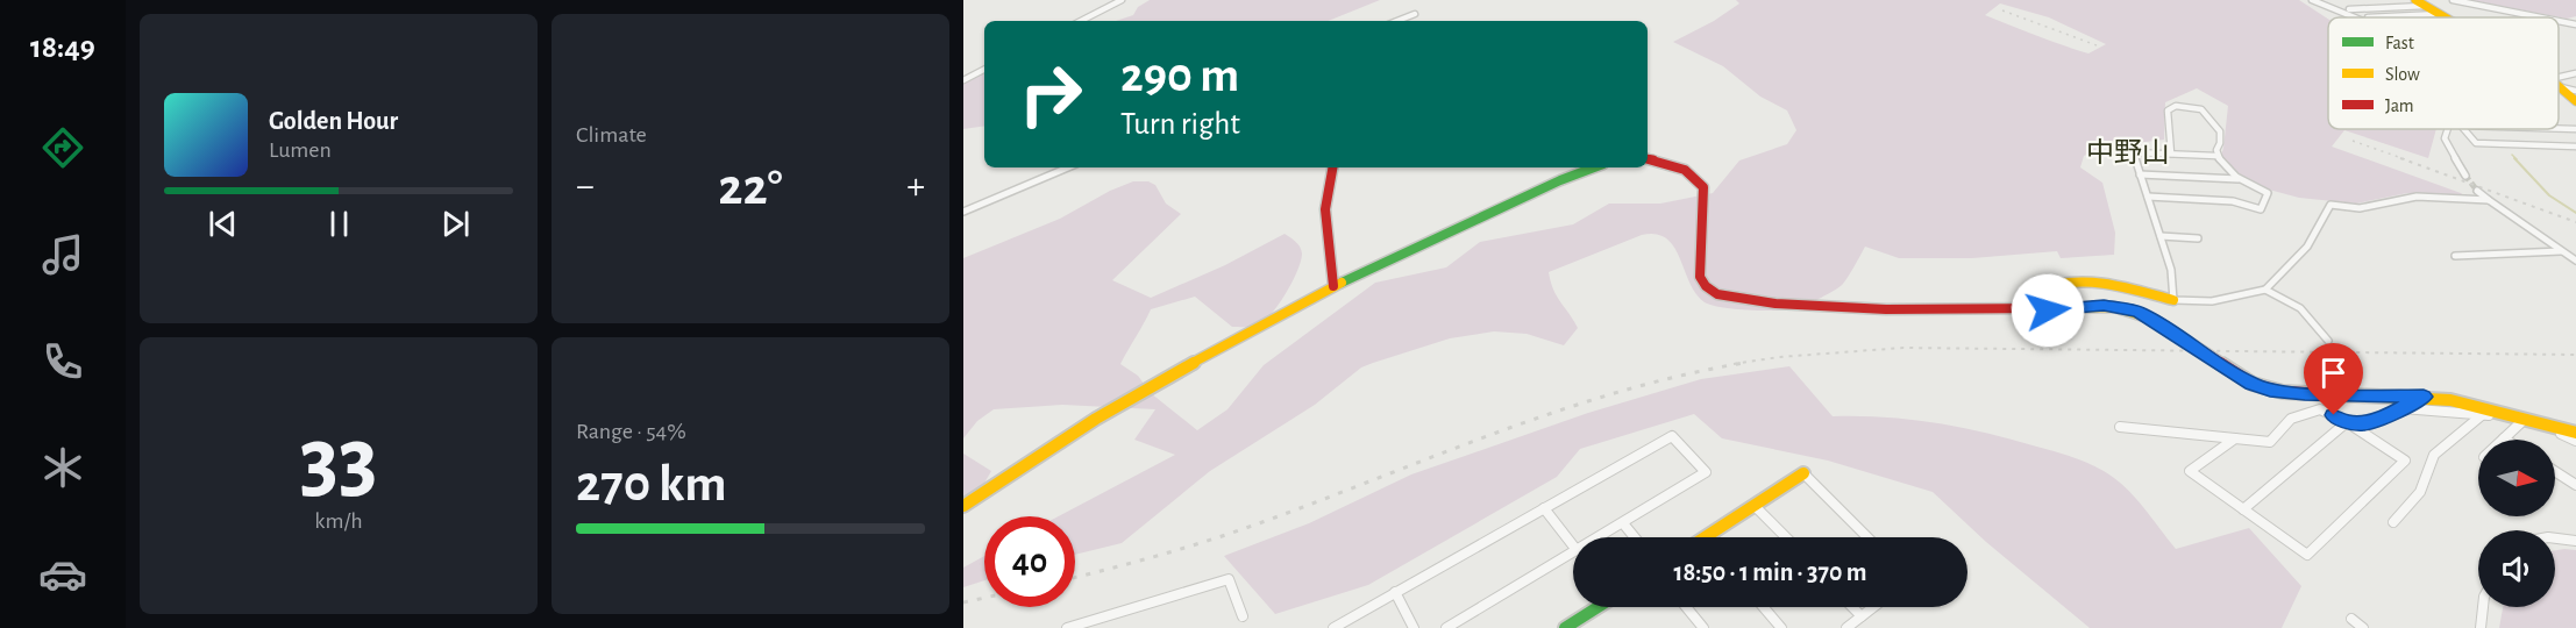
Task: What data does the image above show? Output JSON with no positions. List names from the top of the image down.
{
  "districts": ["中野山"],
  "legend": ["Fast", "Slow", "Jam"],
  "north": "right",
  "page": {
    "tabs": "18:49",
    "tile": [
      "Climate",
      ["33", "km/h"],
      ["Range · 54%", "270 km"]
    ],
    "turn": ["290 m", "Turn right"],
    "song": ["Golden Hour", "Lumen"],
    "heat": ["−", "22°", "+"],
    "limit": "40",
    "trip": "18:50 · 1 min · 370 m"
  }
}
